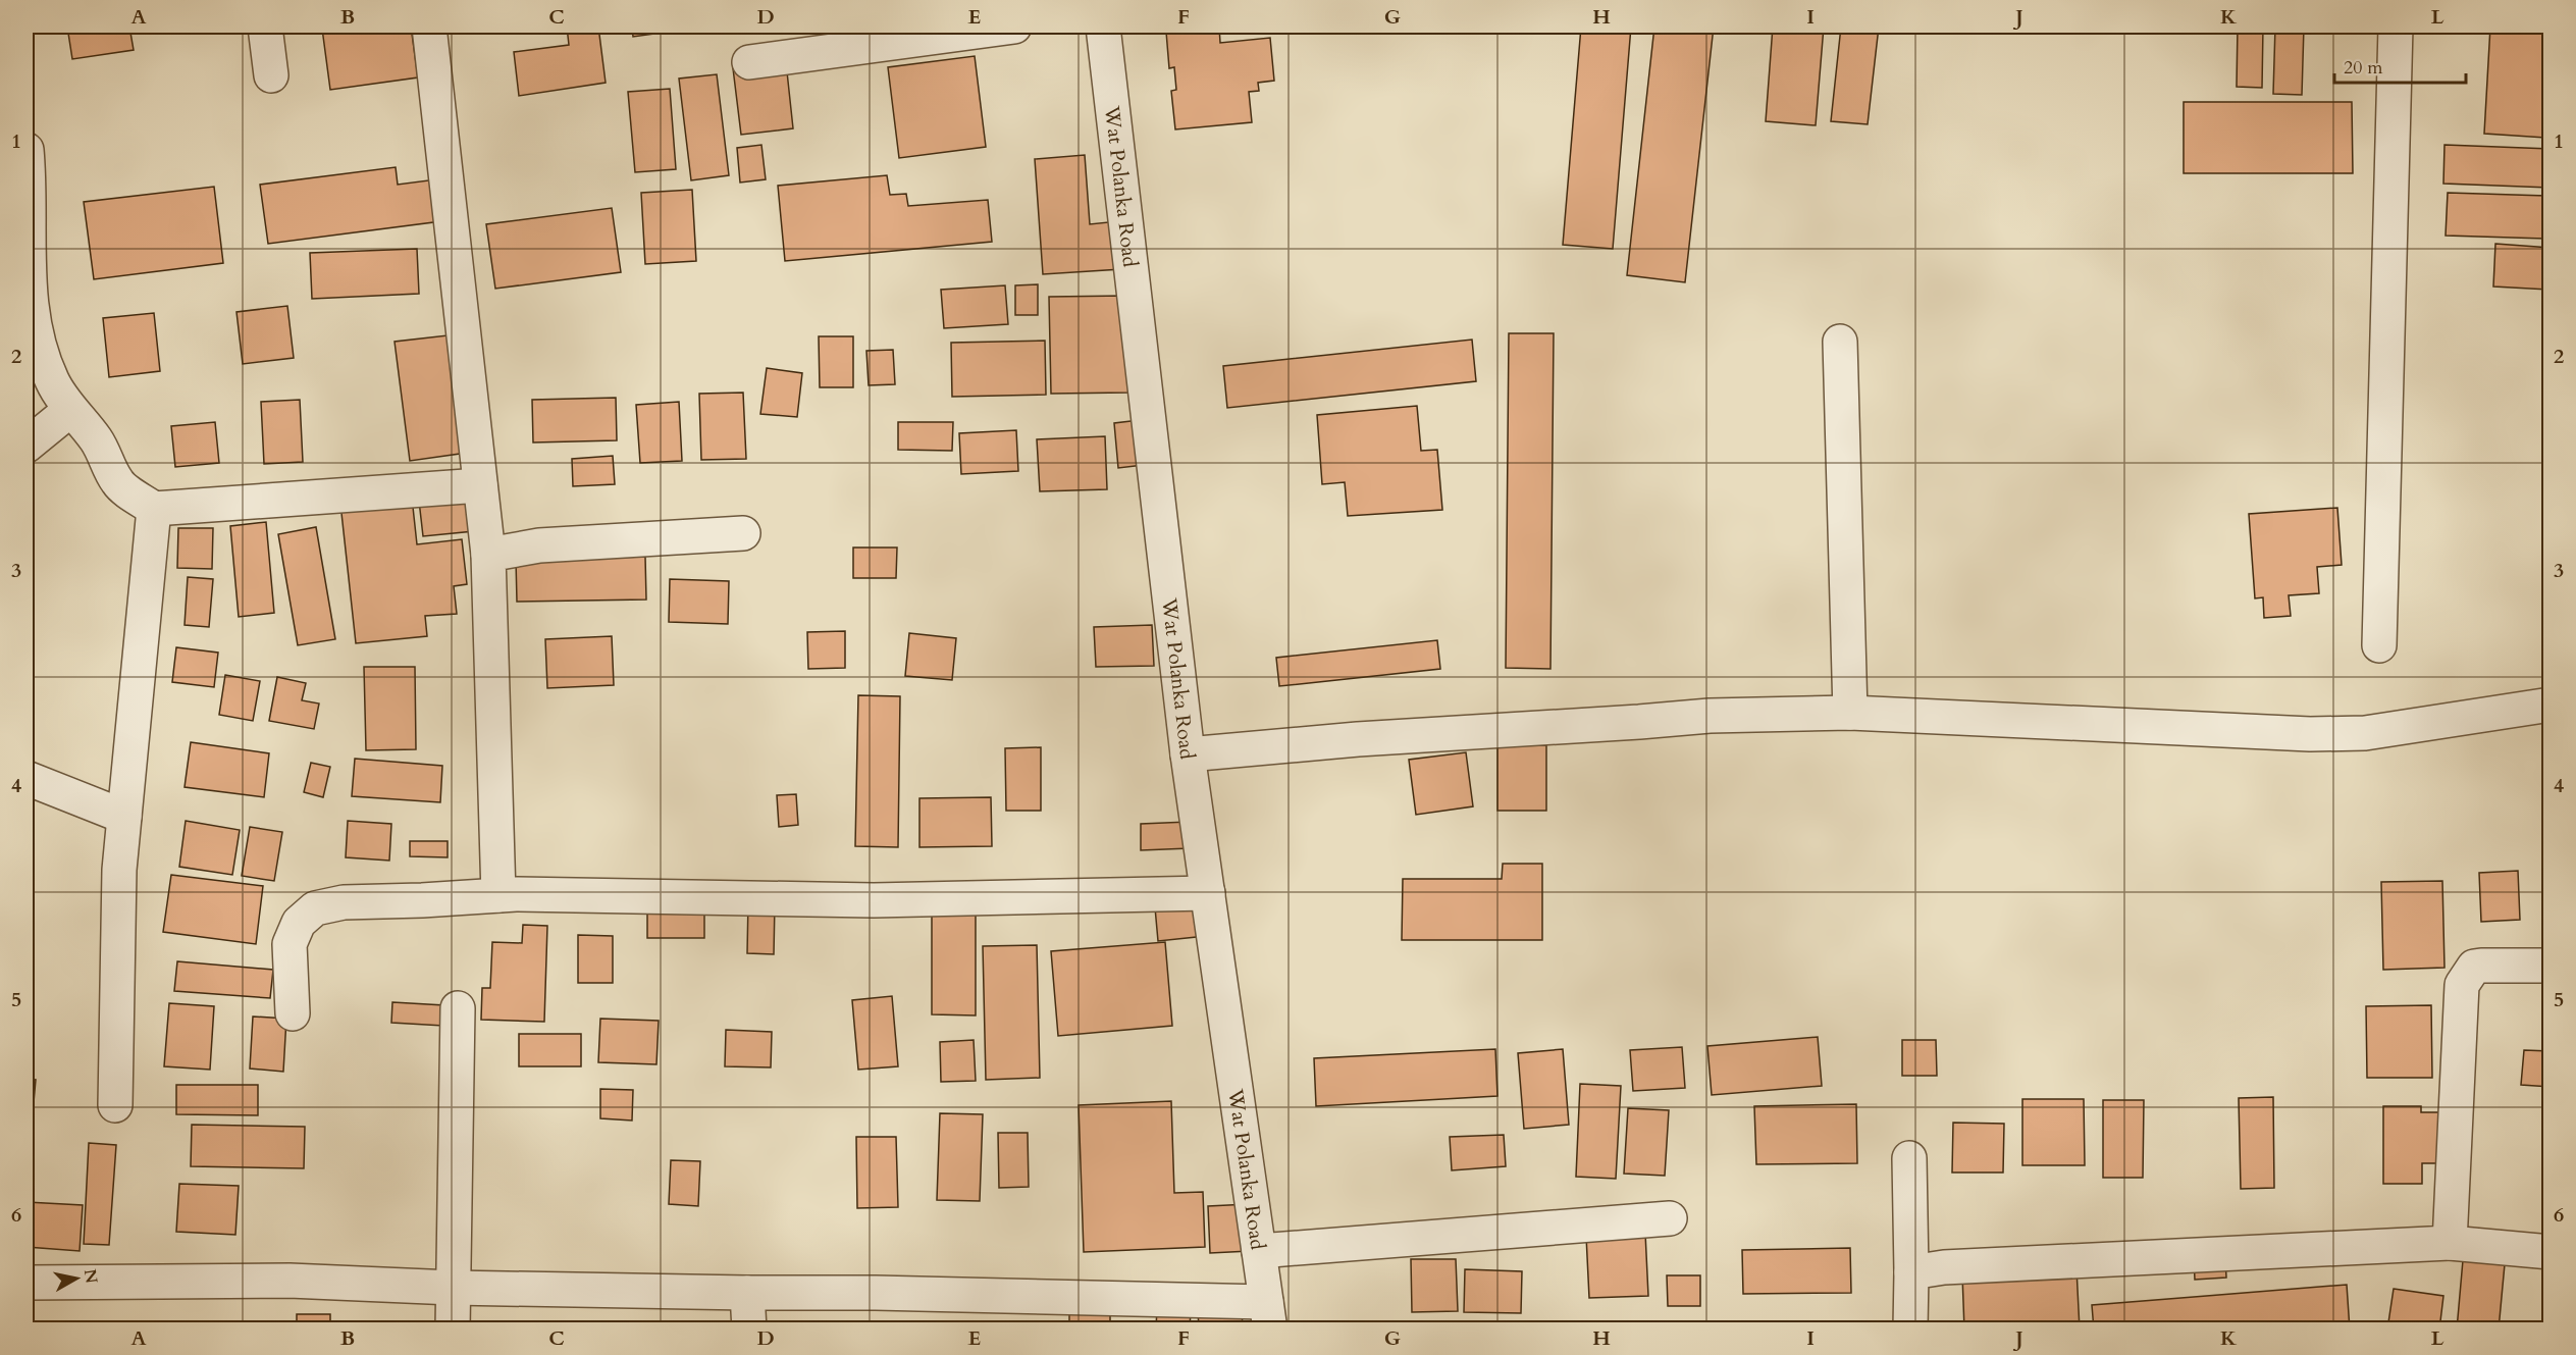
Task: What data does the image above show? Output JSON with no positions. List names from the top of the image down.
{
  "streets": {
    "street": ["Wat Polanka Road"]
  },
  "scale_bar": "20 m",
  "north": "right",
  "grid": {
    "columns": [
      "A",
      "B",
      "C",
      "D",
      "E",
      "F",
      "G",
      "H",
      "I",
      "J",
      "K",
      "L"
    ],
    "rows": [
      "1",
      "2",
      "3",
      "4",
      "5",
      "6"
    ]
  }
}
